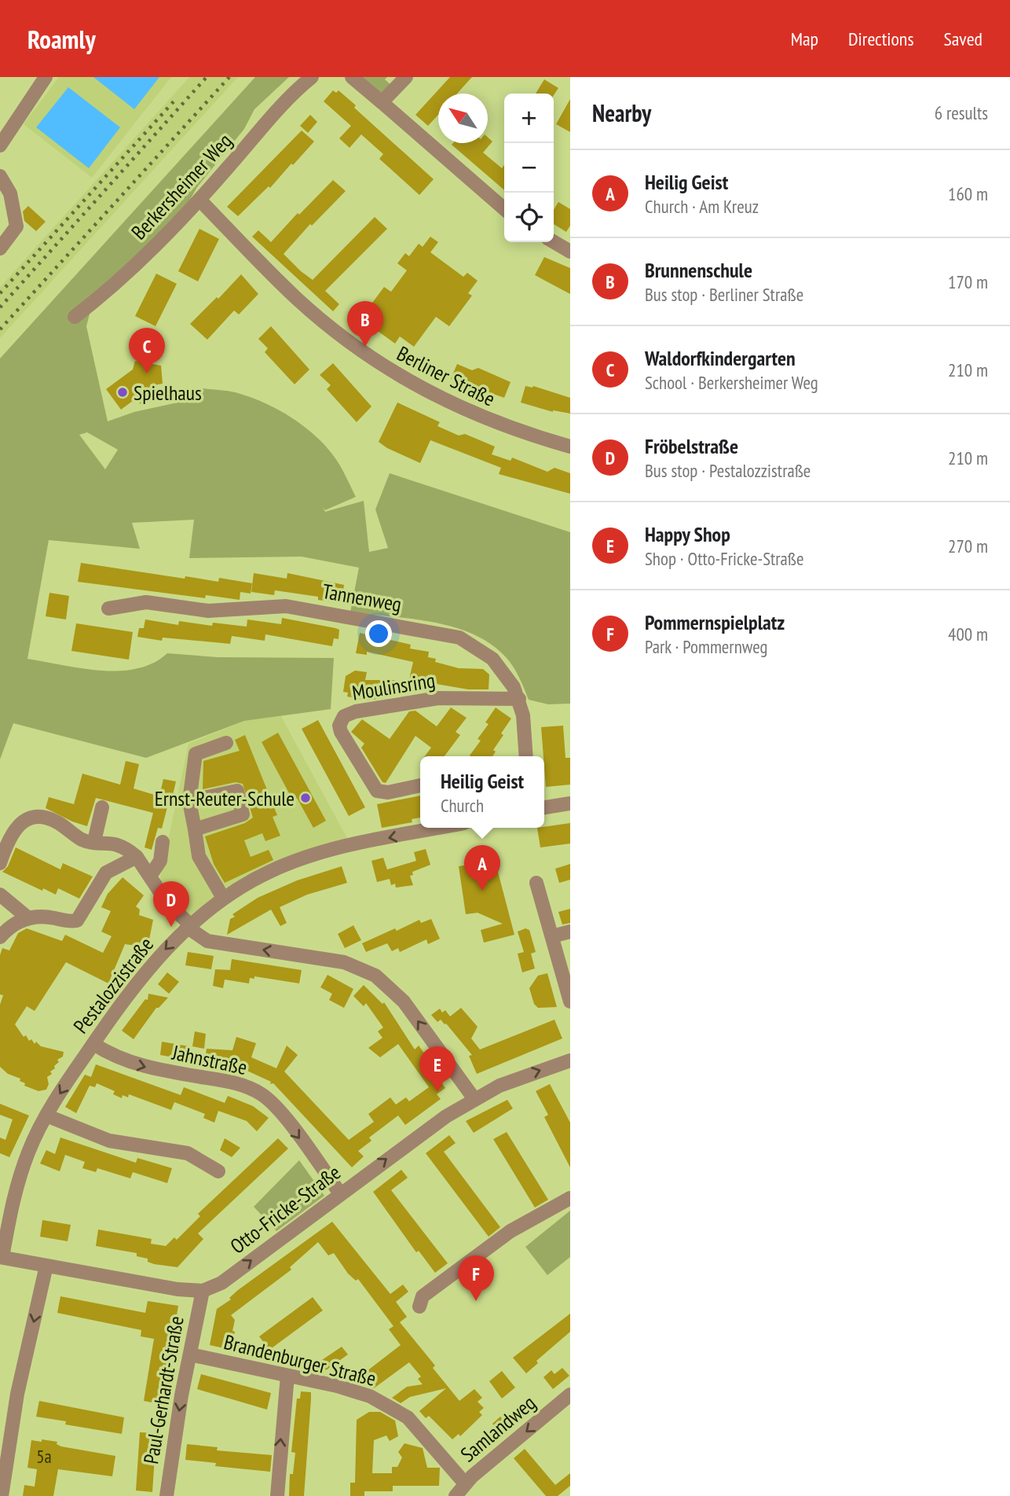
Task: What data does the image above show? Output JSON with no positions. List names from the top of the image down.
{
  "streets": {
    "street": [
      "Berkersheimer Weg",
      "Berliner Straße",
      "Tannenweg",
      "Moulinsring",
      "Pestalozzistraße",
      "Jahnstraße",
      "Otto-Fricke-Straße",
      "Brandenburger Straße",
      "Paul-Gerhardt-Straße",
      "Samlandweg"
    ]
  },
  "crossings": [
    ["Berkersheimer Weg", "Berliner Straße"],
    ["Tannenweg", "Moulinsring"],
    ["Pestalozzistraße", "Jahnstraße"],
    ["Jahnstraße", "Otto-Fricke-Straße"],
    ["Otto-Fricke-Straße", "Paul-Gerhardt-Straße"],
    ["Brandenburger Straße", "Paul-Gerhardt-Straße"],
    ["Brandenburger Straße", "Samlandweg"]
  ],
  "one_way": ["Pestalozzistraße", "Otto-Fricke-Straße", "Samlandweg"],
  "places": ["Spielhaus", "Ernst-Reuter-Schule"],
  "house_numbers": ["5a"],
  "north": "top left",
  "page": {
    "header": "Roamly",
    "nav": ["Map", "Directions", "Saved"],
    "heading": ["Nearby", "6 results"],
    "map_buttons": ["+", "−"],
    "list": [
      {
        "mark": "A",
        "name": "Heilig Geist",
        "note": "Church · Am Kreuz",
        "value": "160 m"
      },
      {
        "mark": "B",
        "name": "Brunnenschule",
        "note": "Bus stop · Berliner Straße",
        "value": "170 m"
      },
      {
        "mark": "C",
        "name": "Waldorfkindergarten",
        "note": "School · Berkersheimer Weg",
        "value": "210 m"
      },
      {
        "mark": "D",
        "name": "Fröbelstraße",
        "note": "Bus stop · Pestalozzistraße",
        "value": "210 m"
      },
      {
        "mark": "E",
        "name": "Happy Shop",
        "note": "Shop · Otto-Fricke-Straße",
        "value": "270 m"
      },
      {
        "mark": "F",
        "name": "Pommernspielplatz",
        "note": "Park · Pommernweg",
        "value": "400 m"
      }
    ],
    "pins": [
      "B",
      "C",
      "A",
      "D",
      "E",
      "F"
    ],
    "popup": ["Heilig Geist", "Church"]
  }
}
